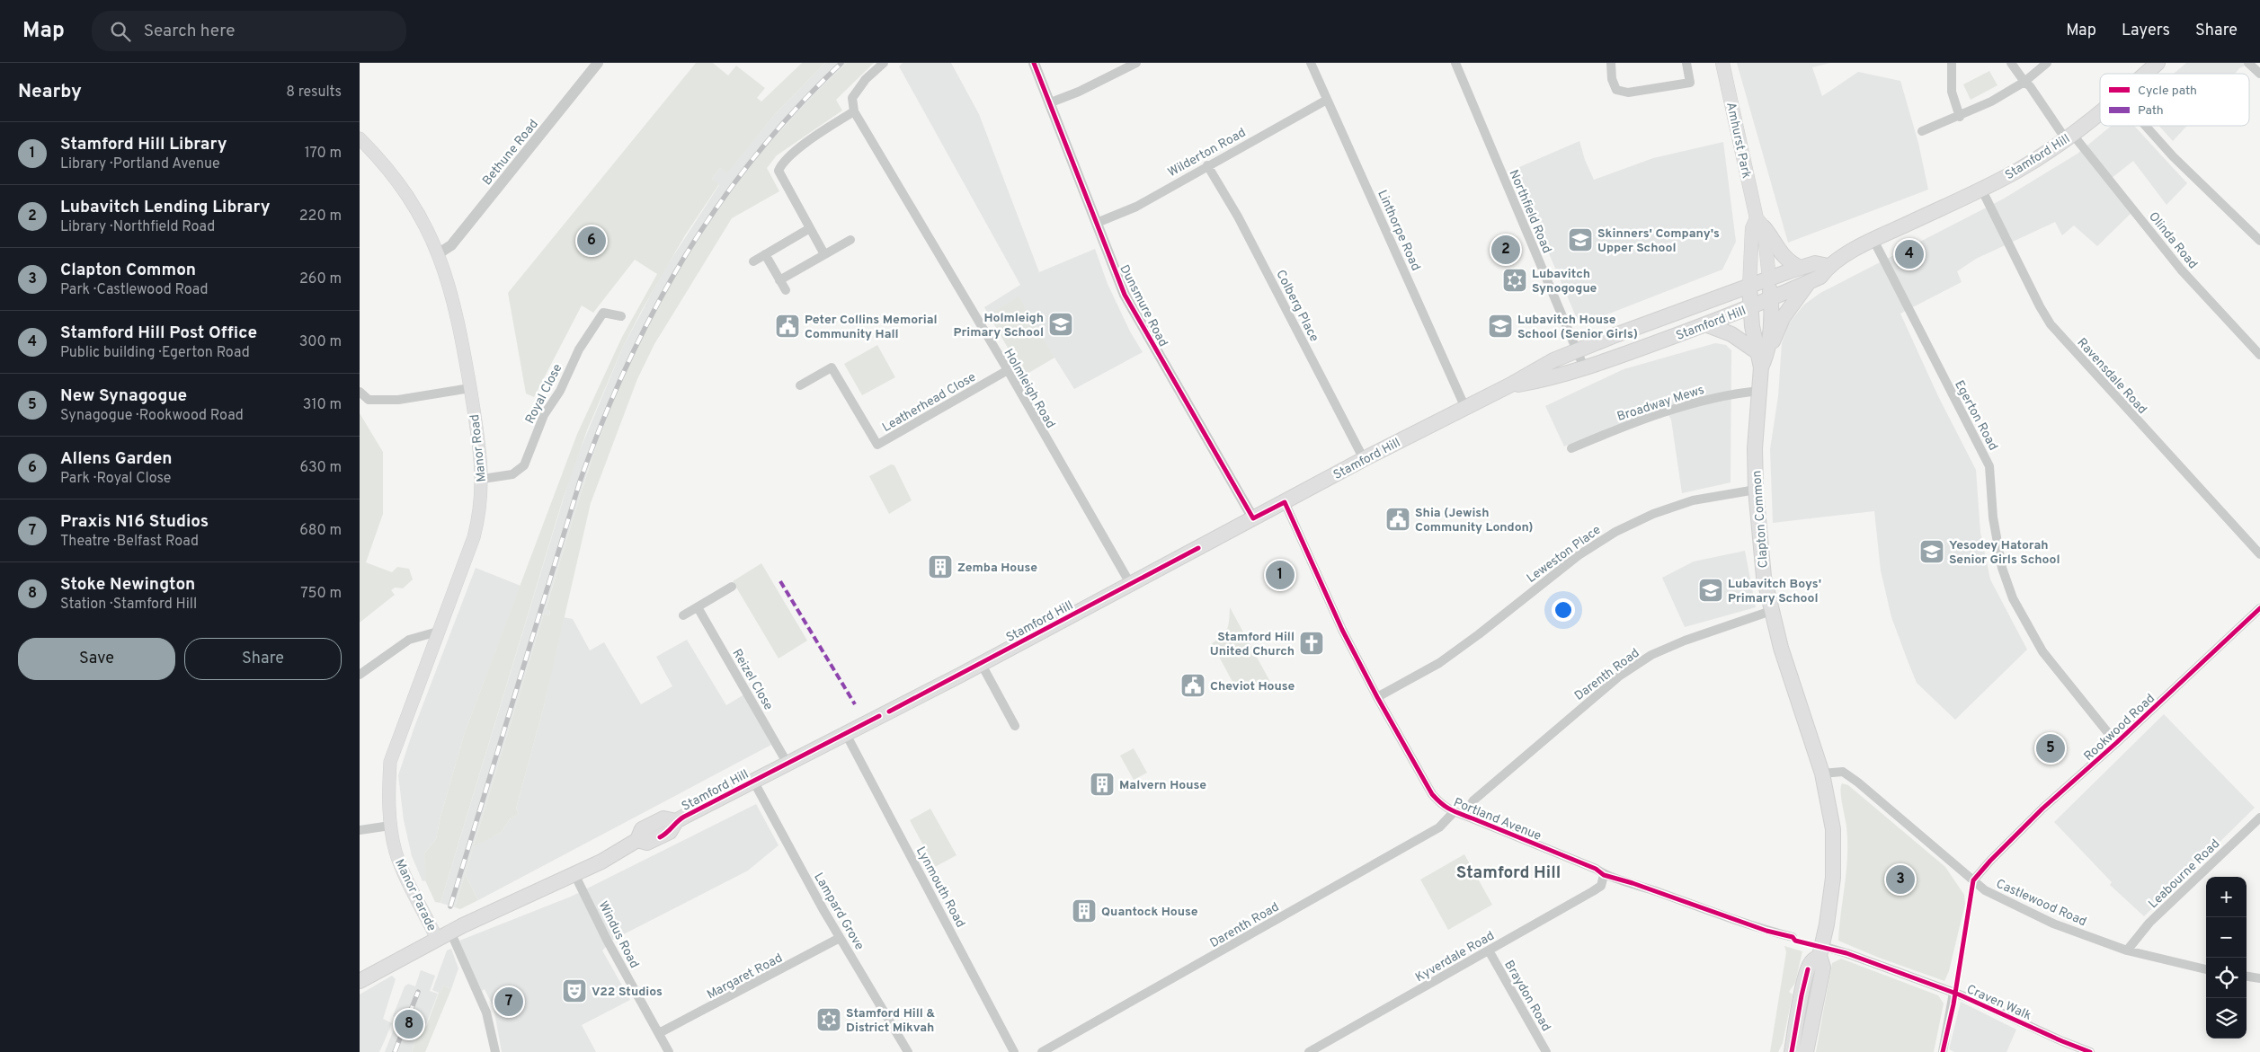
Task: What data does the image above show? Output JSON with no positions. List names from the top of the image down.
{
  "streets": {
    "highway": ["Stamford Hill", "Clapton Common"],
    "main road": ["Amhurst Park", "Manor Road", "Manor Parade"],
    "street": [
      "Bethune Road",
      "Wilderton Road",
      "Northfield Road",
      "Linthorpe Road",
      "Olinda Road",
      "Dunsmure Road",
      "Colberg Place",
      "Ravensdale Road",
      "Holmleigh Road",
      "Royal Close",
      "Leatherhead Close",
      "Broadway Mews",
      "Egerton Road",
      "Leweston Place",
      "Darenth Road",
      "Reizel Close",
      "Rookwood Road",
      "Portland Avenue",
      "Leabourne Road",
      "Lynmouth Road",
      "Castlewood Road",
      "Lampard Grove",
      "Windus Road",
      "Kyverdale Road",
      "Margaret Road",
      "Braydon Road",
      "Craven Walk"
    ]
  },
  "crossings": [
    ["Amhurst Park", "Stamford Hill"],
    ["Amhurst Park", "Clapton Common"],
    ["Bethune Road", "Manor Road"],
    ["Wilderton Road", "Linthorpe Road"],
    ["Wilderton Road", "Dunsmure Road"],
    ["Wilderton Road", "Colberg Place"],
    ["Stamford Hill", "Northfield Road"],
    ["Stamford Hill", "Linthorpe Road"],
    ["Stamford Hill", "Olinda Road"],
    ["Stamford Hill", "Dunsmure Road"],
    ["Stamford Hill", "Colberg Place"],
    ["Stamford Hill", "Ravensdale Road"],
    ["Stamford Hill", "Holmleigh Road"],
    ["Stamford Hill", "Egerton Road"],
    ["Stamford Hill", "Clapton Common"],
    ["Stamford Hill", "Reizel Close"],
    ["Stamford Hill", "Portland Avenue"],
    ["Stamford Hill", "Lynmouth Road"],
    ["Stamford Hill", "Manor Parade"],
    ["Stamford Hill", "Lampard Grove"],
    ["Stamford Hill", "Windus Road"],
    ["Holmleigh Road", "Leatherhead Close"],
    ["Royal Close", "Manor Road"],
    ["Broadway Mews", "Clapton Common"],
    ["Egerton Road", "Rookwood Road"],
    ["Manor Road", "Manor Parade"],
    ["Clapton Common", "Leweston Place"],
    ["Clapton Common", "Darenth Road"],
    ["Clapton Common", "Castlewood Road"],
    ["Clapton Common", "Craven Walk"],
    ["Leweston Place", "Portland Avenue"],
    ["Darenth Road", "Portland Avenue"],
    ["Rookwood Road", "Castlewood Road"],
    ["Portland Avenue", "Kyverdale Road"],
    ["Leabourne Road", "Castlewood Road"],
    ["Lampard Grove", "Margaret Road"],
    ["Windus Road", "Margaret Road"],
    ["Kyverdale Road", "Braydon Road"]
  ],
  "districts": ["Stamford Hill"],
  "places": {
    "school or university": [
      "Skinners' Company's Upper School",
      "Holmleigh Primary School",
      "Lubavitch House School (Senior Girls)",
      "Yesodey Hatorah Senior Girls School",
      "Lubavitch Boys' Primary School"
    ],
    "synagogue": ["Lubavitch Synogogue", "Stamford Hill & District Mikvah"],
    "public building": ["Peter Collins Memorial Community Hall", "Shia (Jewish Community London)", "Cheviot House"],
    "building": ["Zemba House", "Malvern House", "Quantock House"],
    "church": ["Stamford Hill United Church"],
    "theatre": ["V22 Studios"]
  },
  "legend": ["Cycle path", "Path"],
  "page": {
    "header": "Map",
    "search": "Search here",
    "nav": ["Map", "Layers", "Share"],
    "heading": ["Nearby", "8 results"],
    "list": [
      {
        "mark": "1",
        "name": "Stamford Hill Library",
        "note": "Library · Portland Avenue",
        "value": "170 m"
      },
      {
        "mark": "2",
        "name": "Lubavitch Lending Library",
        "note": "Library · Northfield Road",
        "value": "220 m"
      },
      {
        "mark": "3",
        "name": "Clapton Common",
        "note": "Park · Castlewood Road",
        "value": "260 m"
      },
      {
        "mark": "4",
        "name": "Stamford Hill Post Office",
        "note": "Public building · Egerton Road",
        "value": "300 m"
      },
      {
        "mark": "5",
        "name": "New Synagogue",
        "note": "Synagogue · Rookwood Road",
        "value": "310 m"
      },
      {
        "mark": "6",
        "name": "Allens Garden",
        "note": "Park · Royal Close",
        "value": "630 m"
      },
      {
        "mark": "7",
        "name": "Praxis N16 Studios",
        "note": "Theatre · Belfast Road",
        "value": "680 m"
      },
      {
        "mark": "8",
        "name": "Stoke Newington",
        "note": "Station · Stamford Hill",
        "value": "750 m"
      }
    ],
    "pins": [
      "6",
      "2",
      "4",
      "1",
      "5",
      "3",
      "7",
      "8"
    ],
    "buttons": ["Save", "Share"],
    "map_buttons": ["+", "−"]
  }
}
